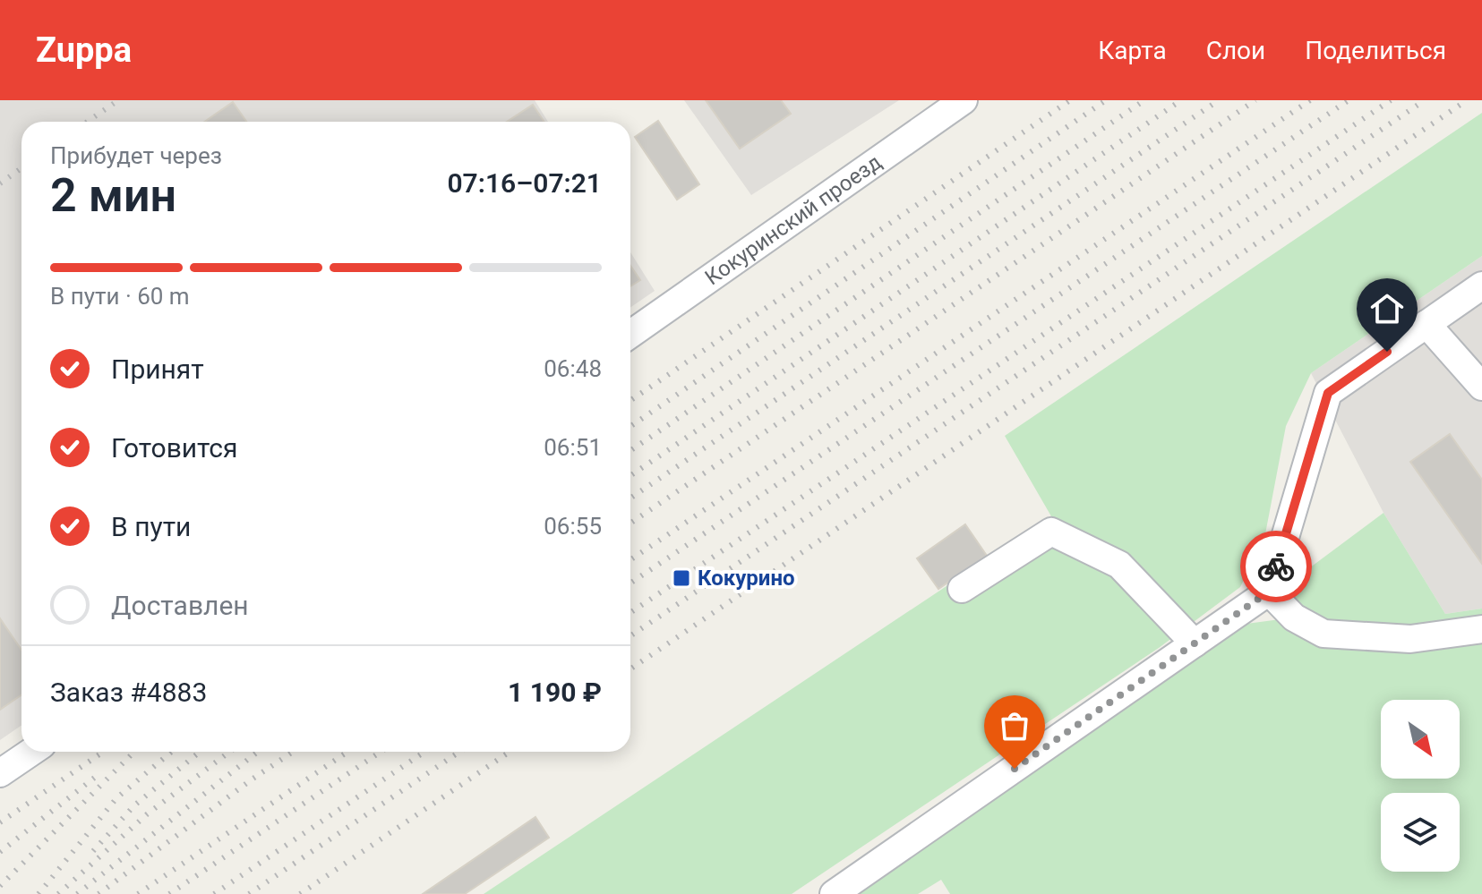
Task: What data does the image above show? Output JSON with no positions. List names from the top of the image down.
{
  "streets": {
    "street": ["Кокуринский проезд"]
  },
  "places": {
    "transit": ["Кокурино"]
  },
  "north": "bottom right",
  "page": {
    "header": "Zuppa",
    "nav": ["Карта", "Слои", "Поделиться"],
    "heading": ["2 мин", "Прибудет через", "07:16–07:21"],
    "panel": ["Заказ #4883", "1 190 ₽"],
    "bar": "В пути · 60 m",
    "list": [
      ["Принят", "06:48"],
      ["Готовится", "06:51"],
      ["В пути", "06:55"],
      "Доставлен"
    ]
  }
}
